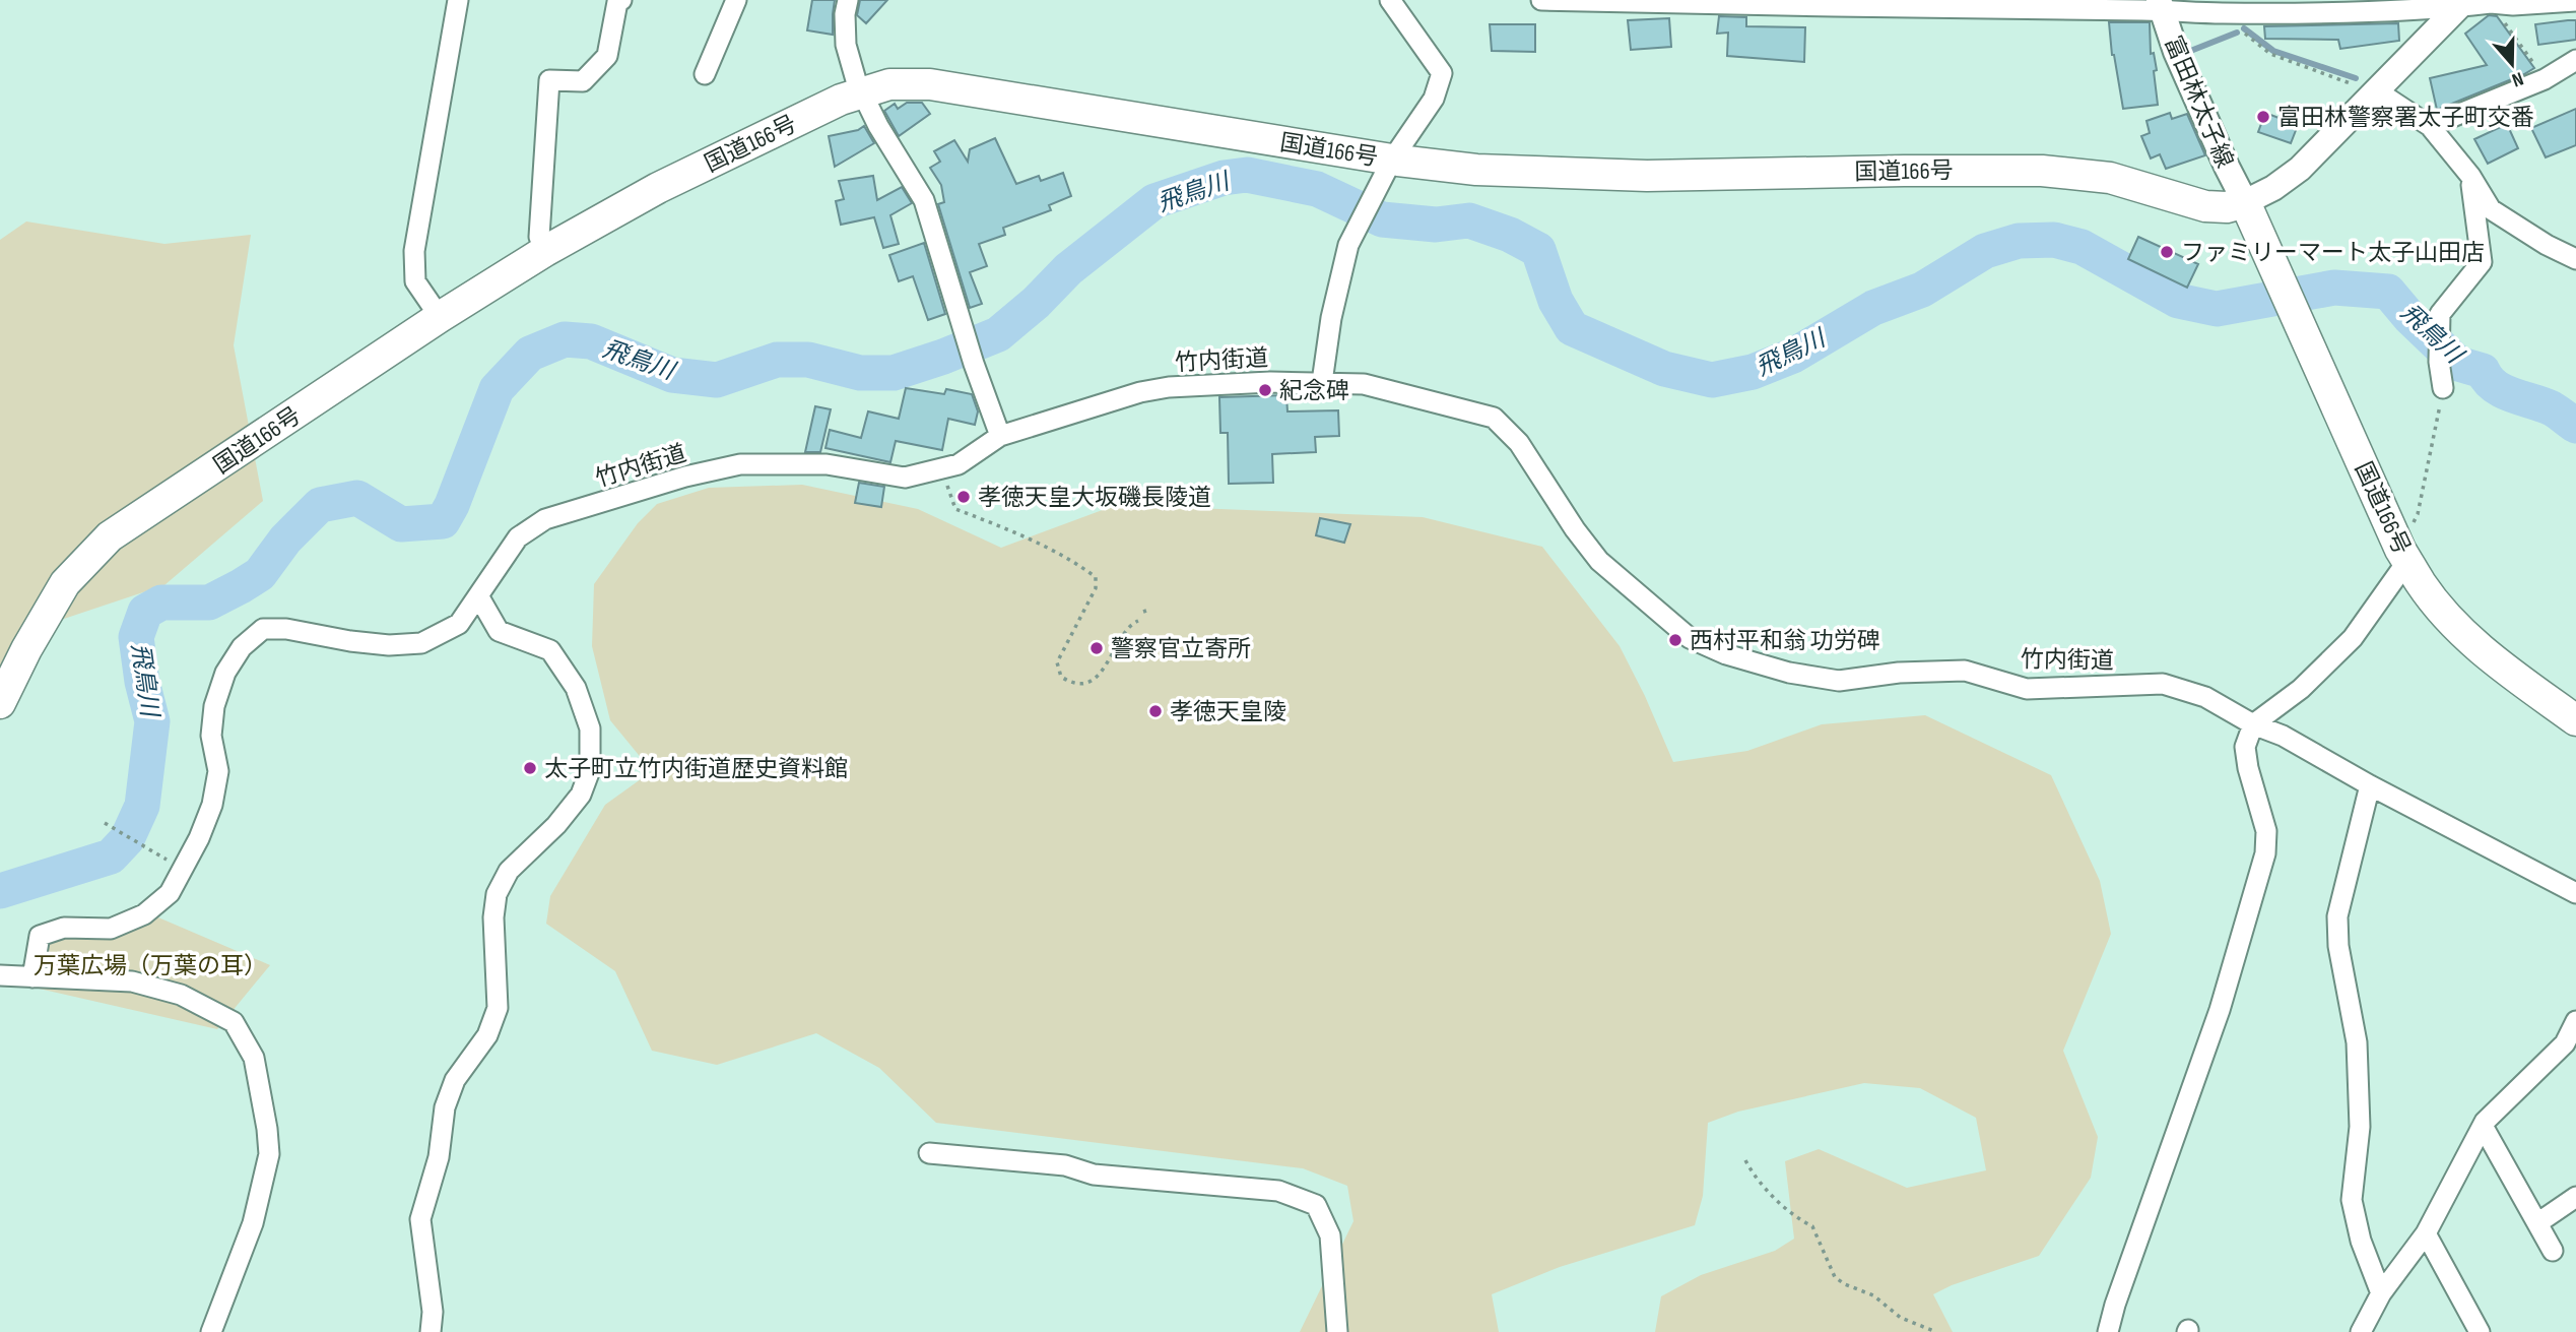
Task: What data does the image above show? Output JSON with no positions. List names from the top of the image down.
{
  "streets": {
    "highway": ["国道166号"],
    "main road": ["富田林太子線"],
    "street": ["竹内街道"]
  },
  "crossings": [
    ["富田林太子線", "国道166号"]
  ],
  "water": ["飛鳥川"],
  "parks": ["万葉広場（万葉の耳）"],
  "places": [
    "富田林警察署太子町交番",
    "ファミリーマート太子山田店",
    "紀念碑",
    "孝徳天皇大坂磯長陵道",
    "西村平和翁 功労碑",
    "警察官立寄所",
    "孝徳天皇陵",
    "太子町立竹内街道歴史資料館"
  ],
  "north": "bottom"
}
